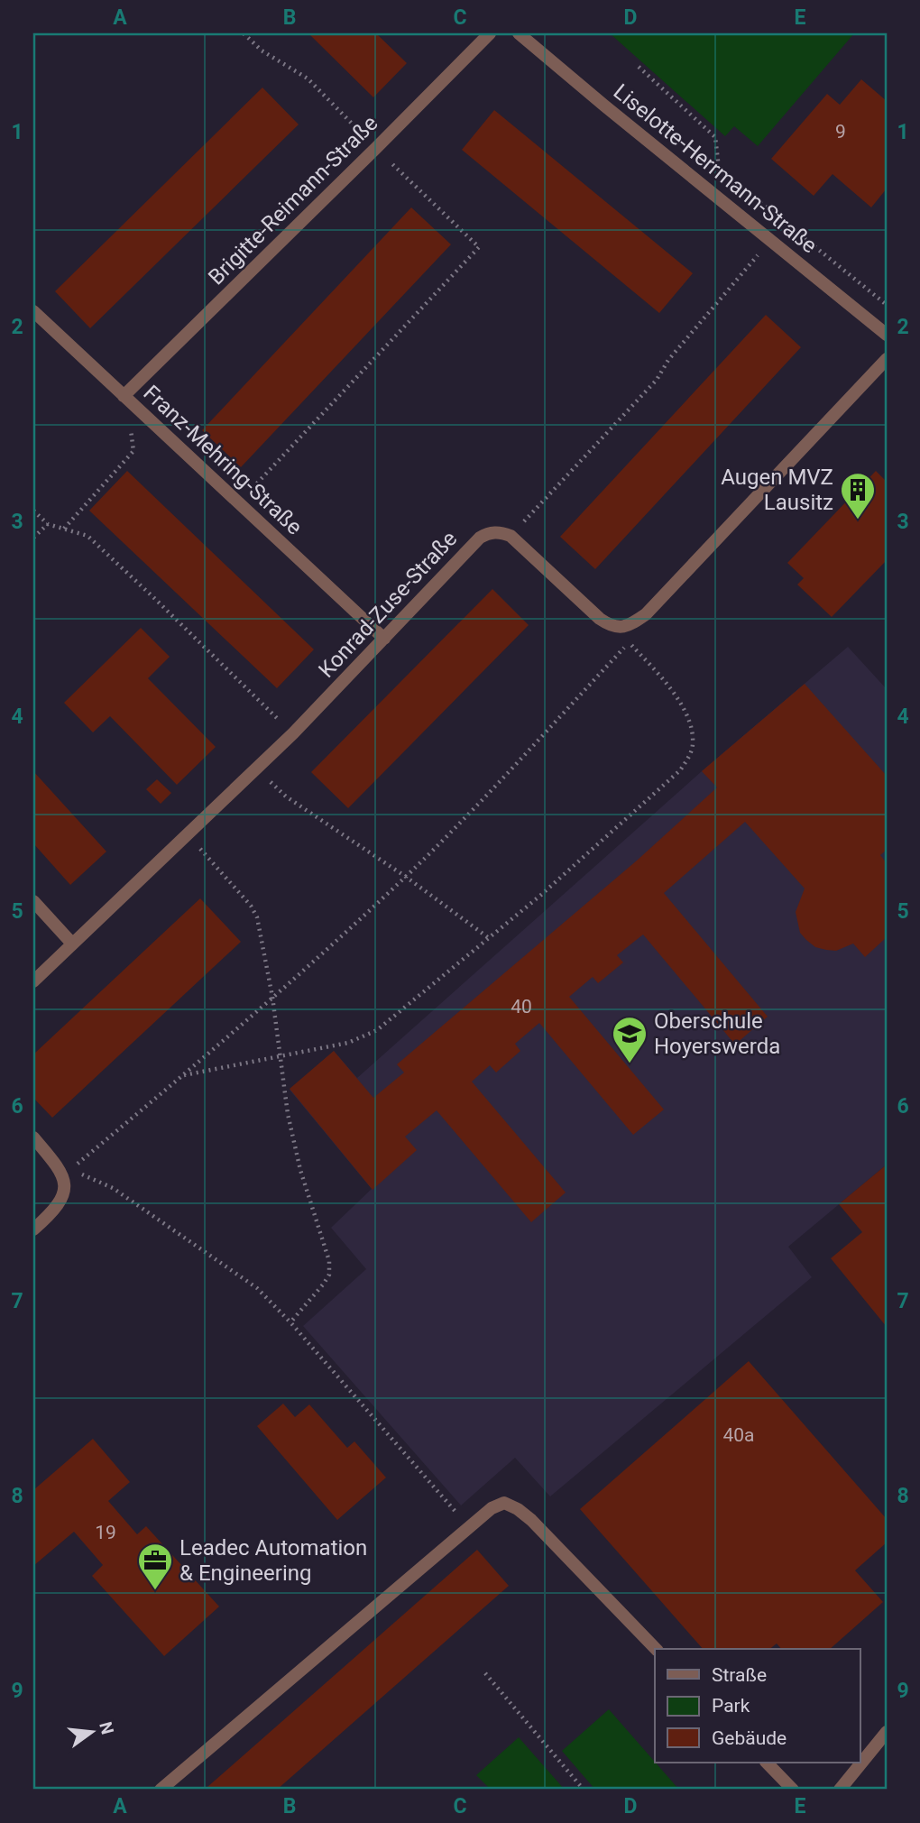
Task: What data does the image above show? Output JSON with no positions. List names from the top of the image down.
{
  "streets": {
    "street": [
      "Liselotte-Herrmann-Straße",
      "Brigitte-Reimann-Straße",
      "Franz-Mehring-Straße",
      "Konrad-Zuse-Straße"
    ]
  },
  "crossings": [
    ["Brigitte-Reimann-Straße", "Franz-Mehring-Straße"],
    ["Franz-Mehring-Straße", "Konrad-Zuse-Straße"]
  ],
  "places": {
    "building": ["Augen MVZ Lausitz"],
    "school or university": ["Oberschule Hoyerswerda"],
    "office": ["Leadec Automation & Engineering"]
  },
  "house_numbers": [
    "9",
    "40",
    "40a",
    "19"
  ],
  "legend": ["Straße", "Park", "Gebäude"],
  "north": "right",
  "grid": {
    "columns": [
      "A",
      "B",
      "C",
      "D",
      "E"
    ],
    "rows": [
      "1",
      "2",
      "3",
      "4",
      "5",
      "6",
      "7",
      "8",
      "9"
    ]
  }
}
